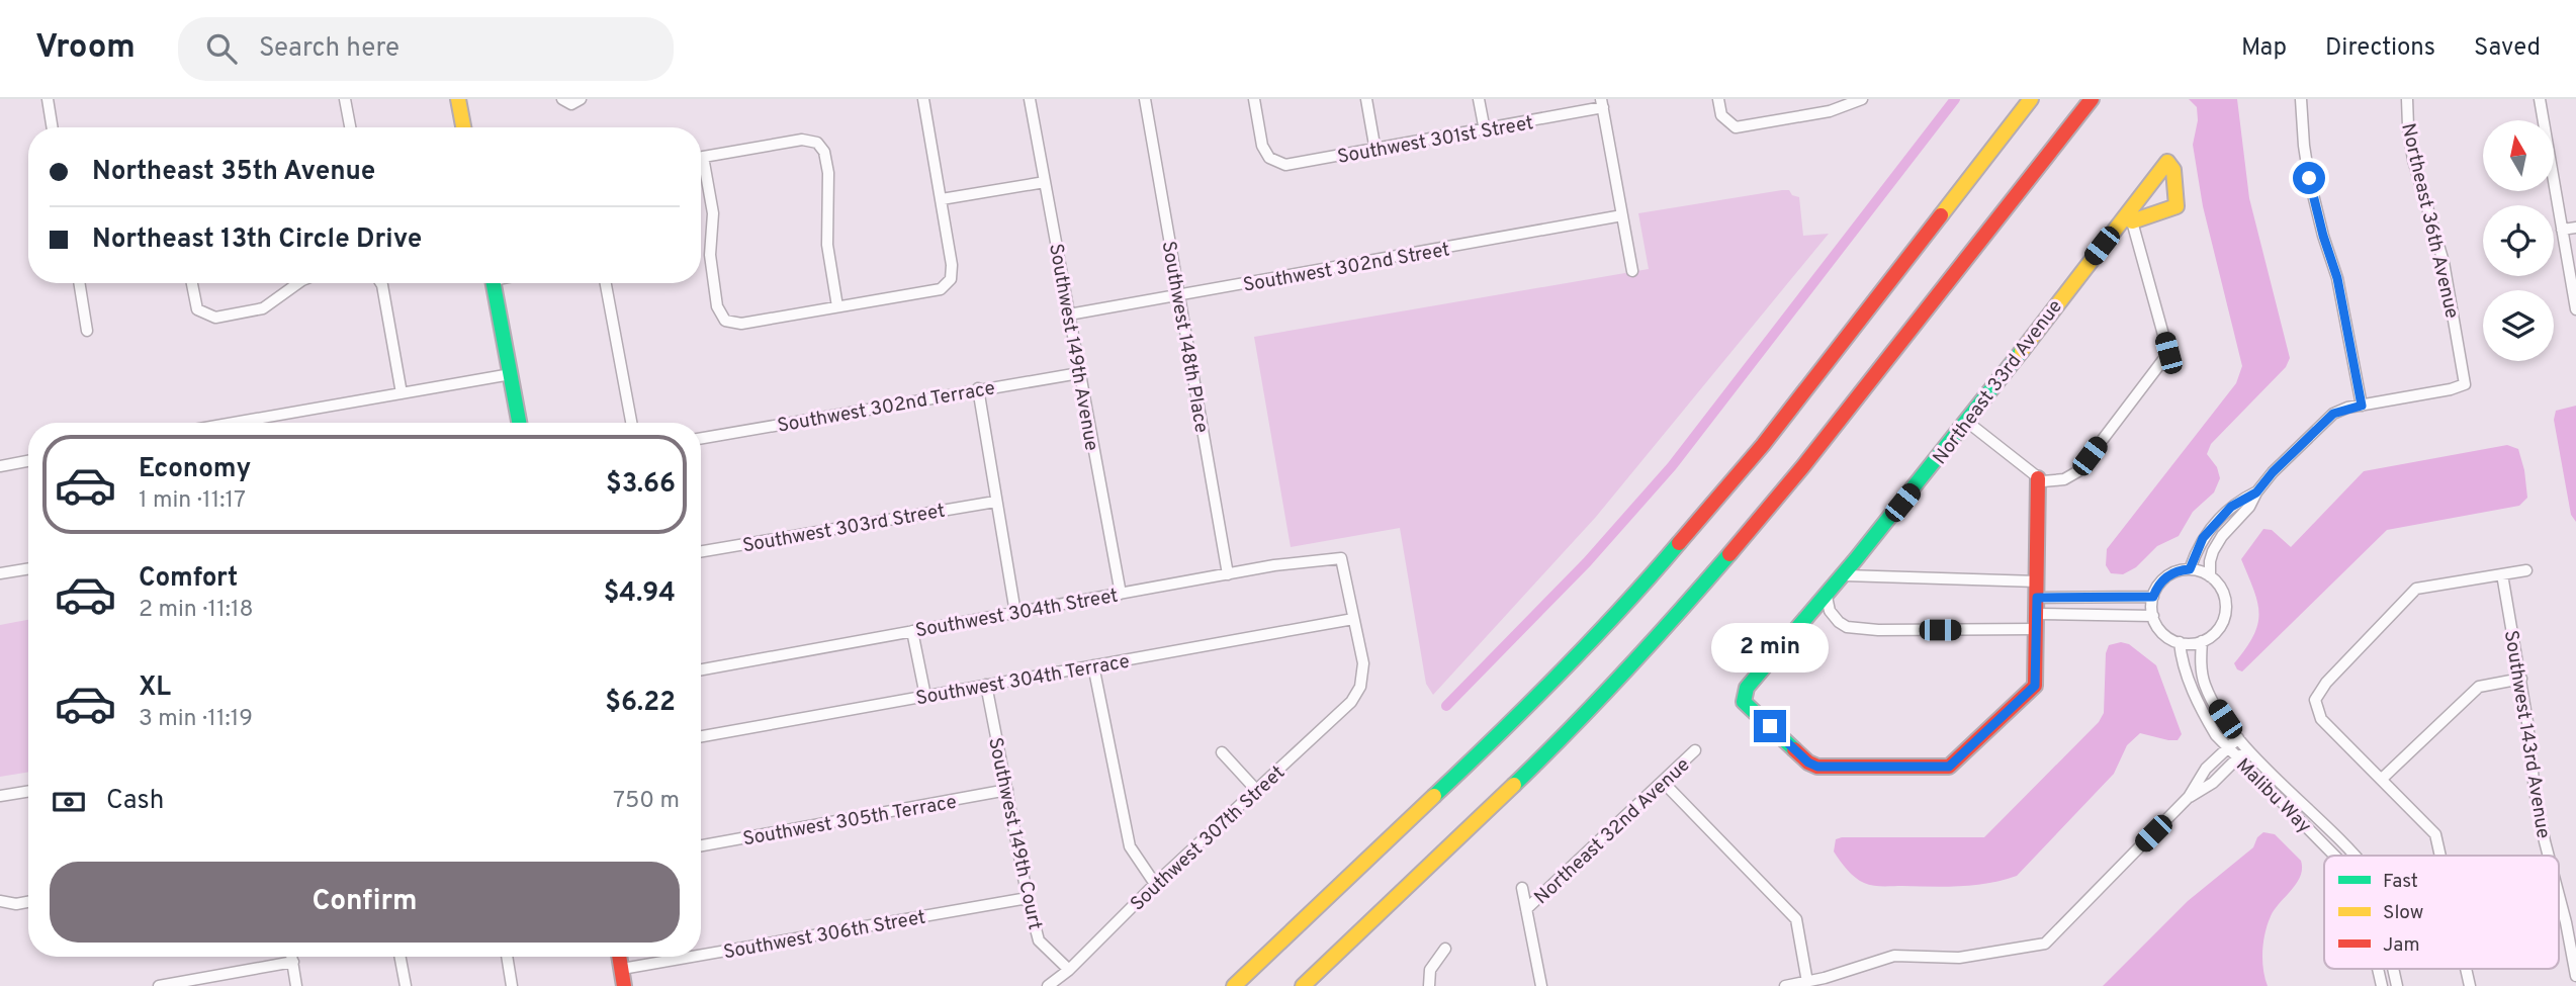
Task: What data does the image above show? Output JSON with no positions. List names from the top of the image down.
{
  "streets": {
    "main road": ["Northeast 33rd Avenue"],
    "street": [
      "Southwest 301st Street",
      "Northeast 36th Avenue",
      "Southwest 302nd Street",
      "Southwest 148th Place",
      "Southwest 149th Avenue",
      "Southwest 302nd Terrace",
      "Southwest 303rd Street",
      "Southwest 304th Street",
      "Southwest 304th Terrace",
      "Southwest 143rd Avenue",
      "Malibu Way",
      "Southwest 305th Terrace",
      "Northeast 32nd Avenue",
      "Southwest 149th Court",
      "Southwest 307th Street",
      "Southwest 306th Street"
    ]
  },
  "crossings": [
    ["Southwest 302nd Street", "Southwest 148th Place"],
    ["Southwest 302nd Street", "Southwest 149th Avenue"],
    ["Southwest 148th Place", "Southwest 304th Street"],
    ["Southwest 149th Avenue", "Southwest 302nd Terrace"],
    ["Southwest 149th Avenue", "Southwest 304th Street"],
    ["Southwest 304th Street", "Southwest 304th Terrace"],
    ["Southwest 304th Street", "Southwest 307th Street"],
    ["Southwest 304th Terrace", "Southwest 149th Court"],
    ["Southwest 304th Terrace", "Southwest 307th Street"],
    ["Southwest 305th Terrace", "Southwest 149th Court"],
    ["Southwest 149th Court", "Southwest 307th Street"],
    ["Southwest 149th Court", "Southwest 306th Street"]
  ],
  "legend": ["Fast", "Slow", "Jam"],
  "north": "top",
  "page": {
    "header": "Vroom",
    "search": "Search here",
    "nav": ["Map", "Directions", "Saved"],
    "banner": ["Northeast 35th Avenue", "Northeast 13th Circle Drive"],
    "list": [
      {
        "name": "Economy",
        "note": "1 min · 11:17",
        "value": "$3.66"
      },
      {
        "name": "Comfort",
        "note": "2 min · 11:18",
        "value": "$4.94"
      },
      {
        "name": "XL",
        "note": "3 min · 11:19",
        "value": "$6.22"
      }
    ],
    "bubble": "2 min",
    "pay": ["Cash", "750 m"],
    "buttons": "Confirm"
  }
}
